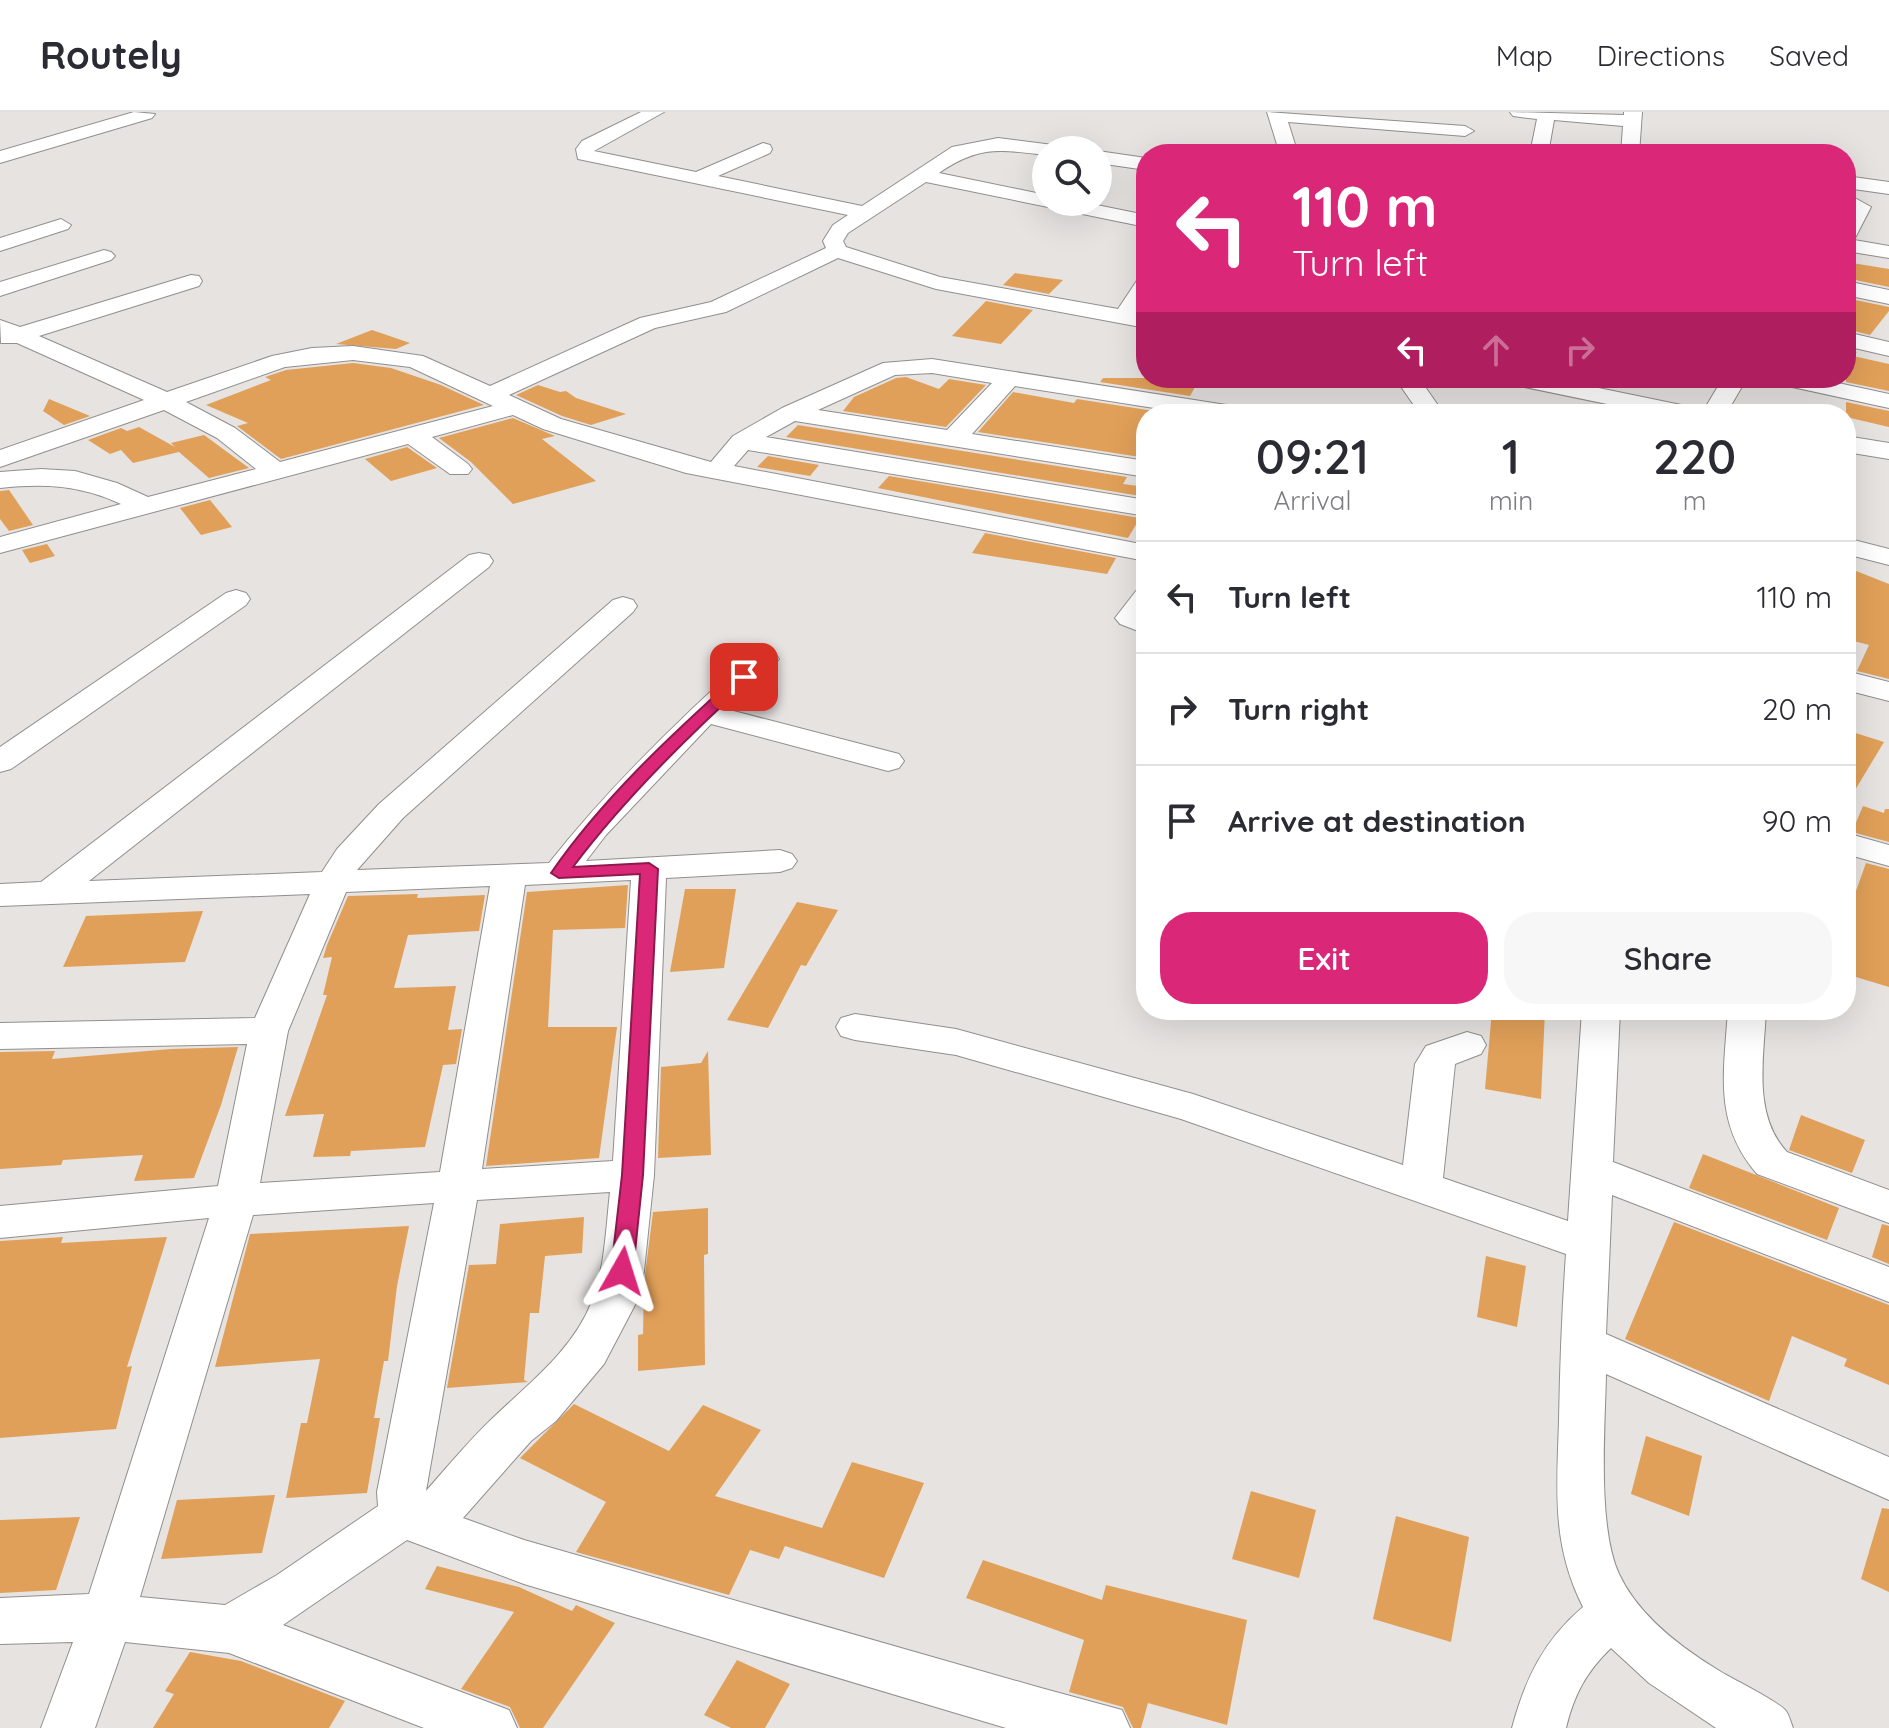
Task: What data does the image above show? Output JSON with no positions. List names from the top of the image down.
{
  "page": {
    "header": "Routely",
    "nav": ["Map", "Directions", "Saved"],
    "turn": ["110 m", "Turn left"],
    "eta": [
      "09:21",
      "Arrival",
      "1",
      "min",
      "220",
      "m"
    ],
    "list": [
      {
        "name": "Turn left",
        "value": "110 m"
      },
      {
        "name": "Turn right",
        "value": "20 m"
      },
      {
        "name": "Arrive at destination",
        "value": "90 m"
      }
    ],
    "buttons": ["Exit", "Share"]
  }
}
